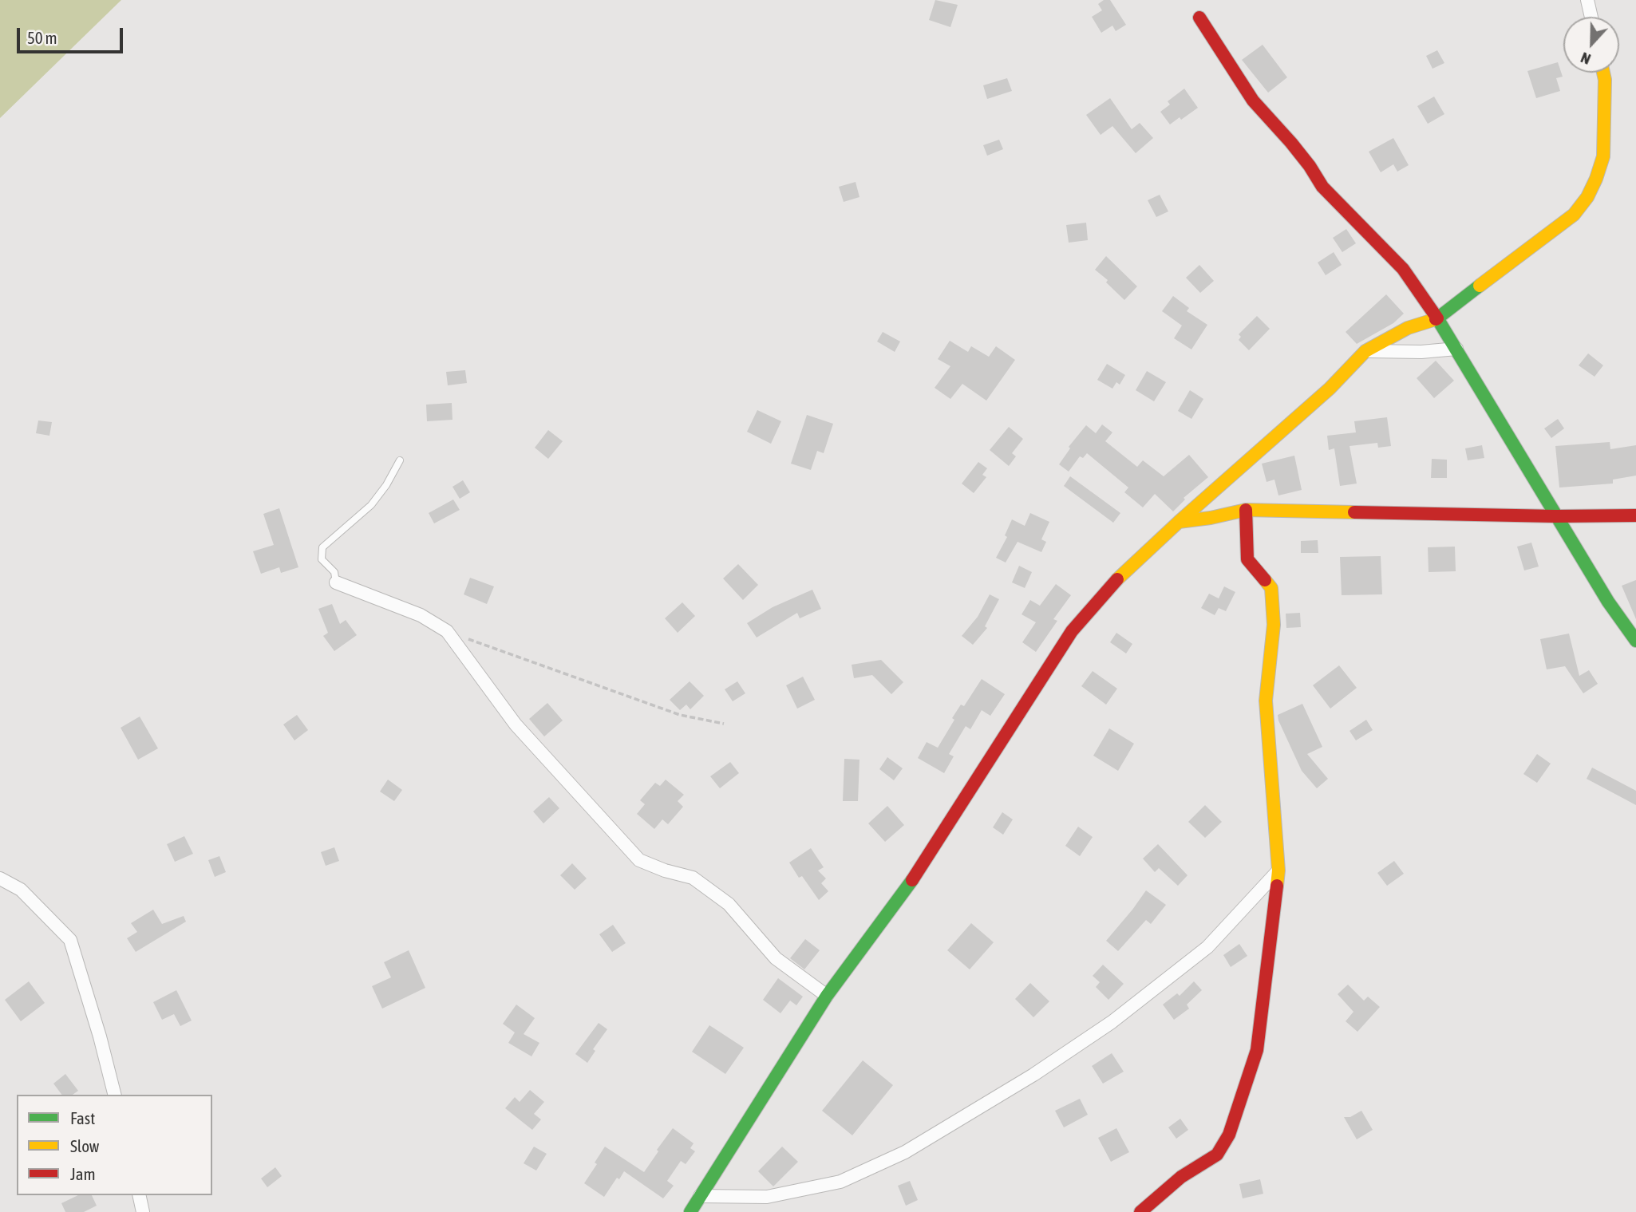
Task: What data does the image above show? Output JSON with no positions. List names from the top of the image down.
{
  "legend": ["Fast", "Slow", "Jam"],
  "scale_bar": "50 m",
  "north": "bottom"
}
